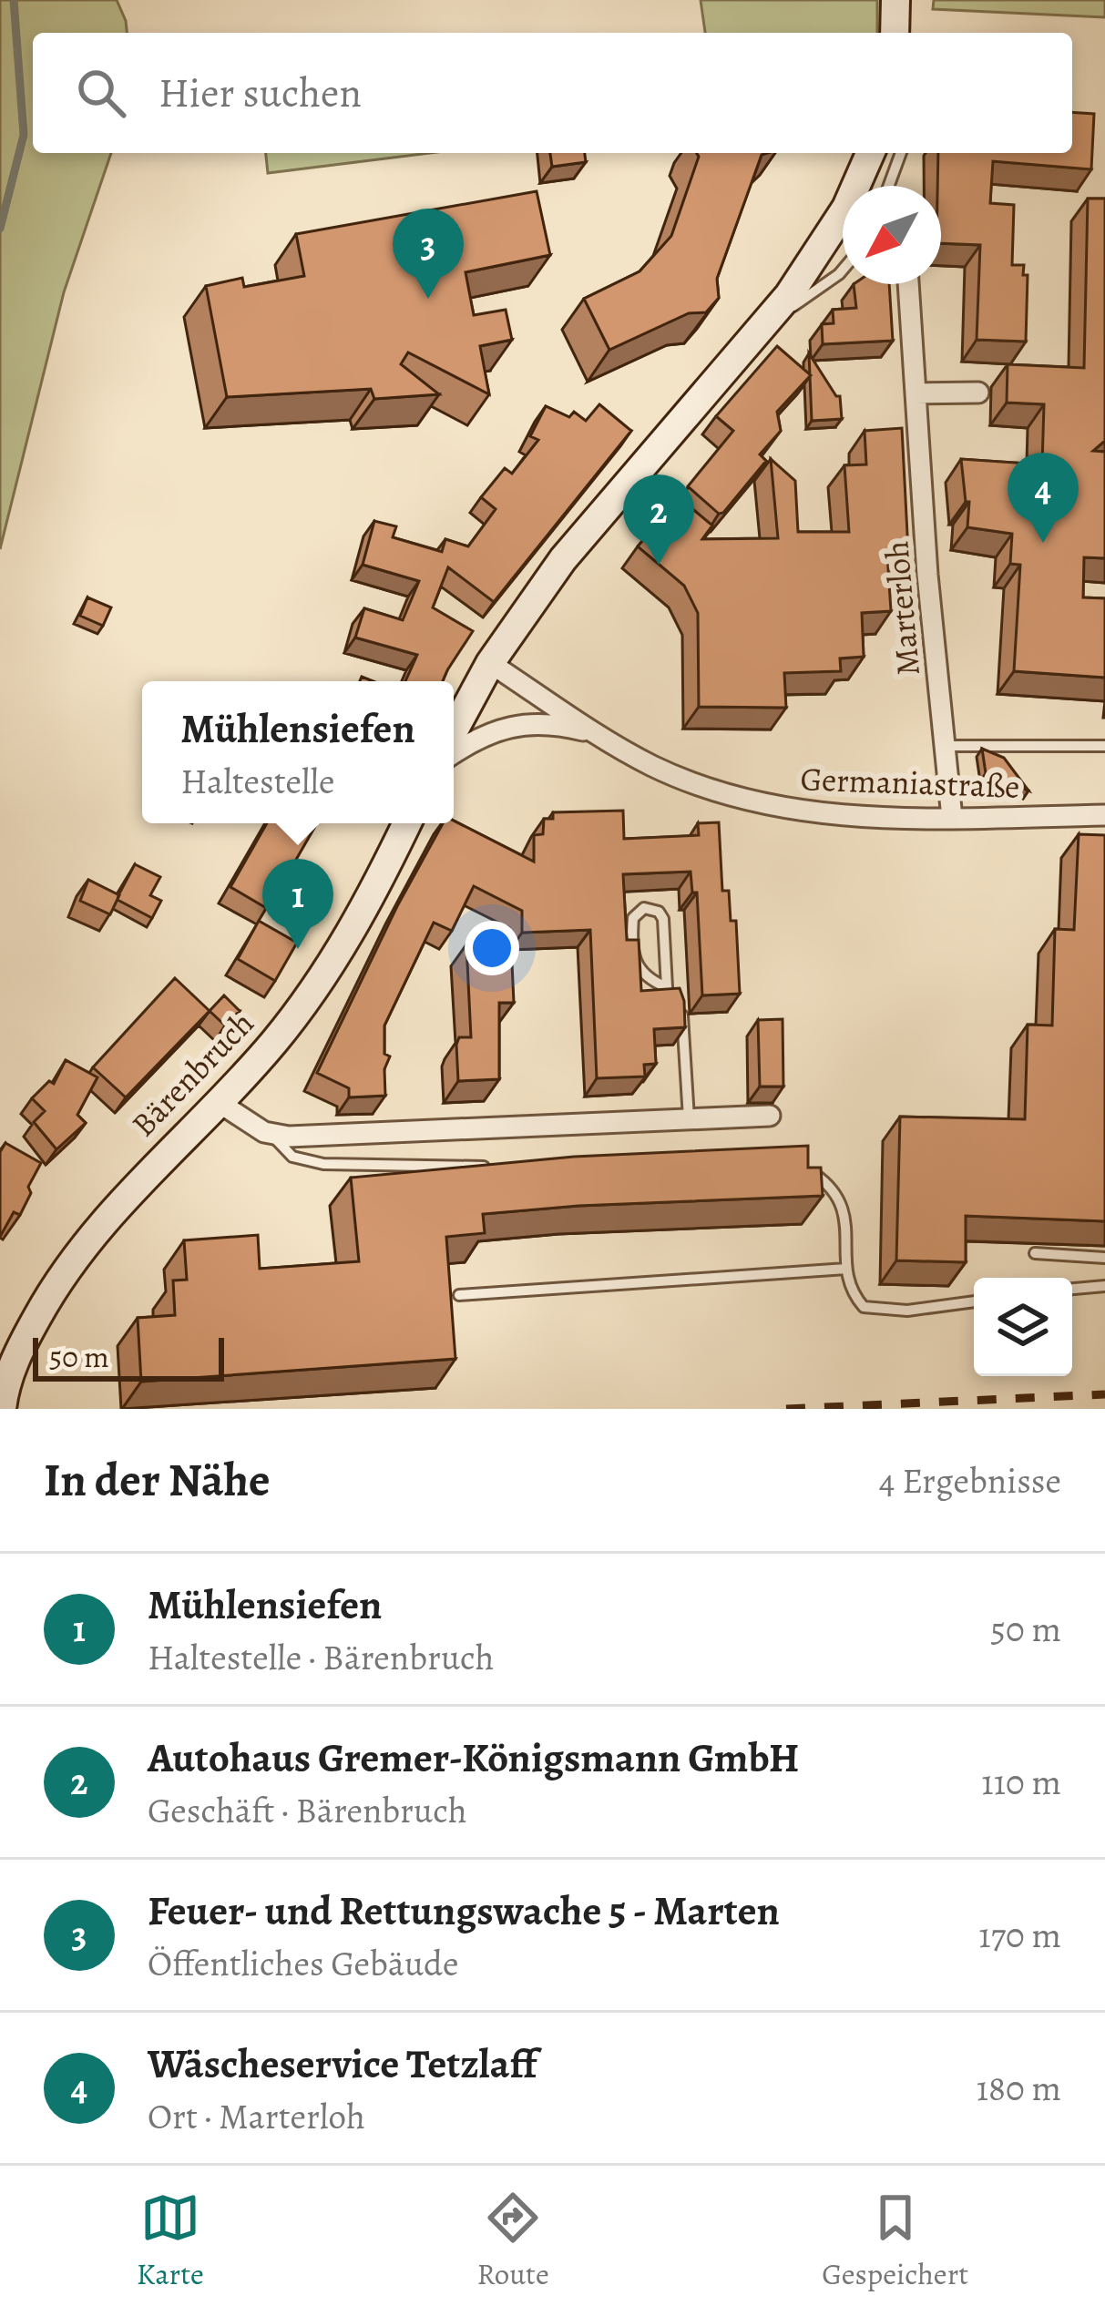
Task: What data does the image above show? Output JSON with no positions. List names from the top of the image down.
{
  "streets": {
    "main road": ["Bärenbruch"],
    "street": ["Marterloh", "Germaniastraße"]
  },
  "crossings": [
    ["Marterloh", "Germaniastraße"]
  ],
  "scale_bar": "50 m",
  "north": "bottom left",
  "page": {
    "search": "Hier suchen",
    "pins": [
      "3",
      "4",
      "2",
      "1"
    ],
    "popup": ["Mühlensiefen", "Haltestelle"],
    "scale": "50 m",
    "heading": ["In der Nähe", "4 Ergebnisse"],
    "list": [
      {
        "mark": "1",
        "name": "Mühlensiefen",
        "note": "Haltestelle · Bärenbruch",
        "value": "50 m"
      },
      {
        "mark": "2",
        "name": "Autohaus Gremer-Königsmann GmbH",
        "note": "Geschäft · Bärenbruch",
        "value": "110 m"
      },
      {
        "mark": "3",
        "name": "Feuer- und Rettungswache 5 - Marten",
        "note": "Öffentliches Gebäude",
        "value": "170 m"
      },
      {
        "mark": "4",
        "name": "Wäscheservice Tetzlaff",
        "note": "Ort · Marterloh",
        "value": "180 m"
      }
    ],
    "nav": ["Karte", "Route", "Gespeichert"]
  }
}
